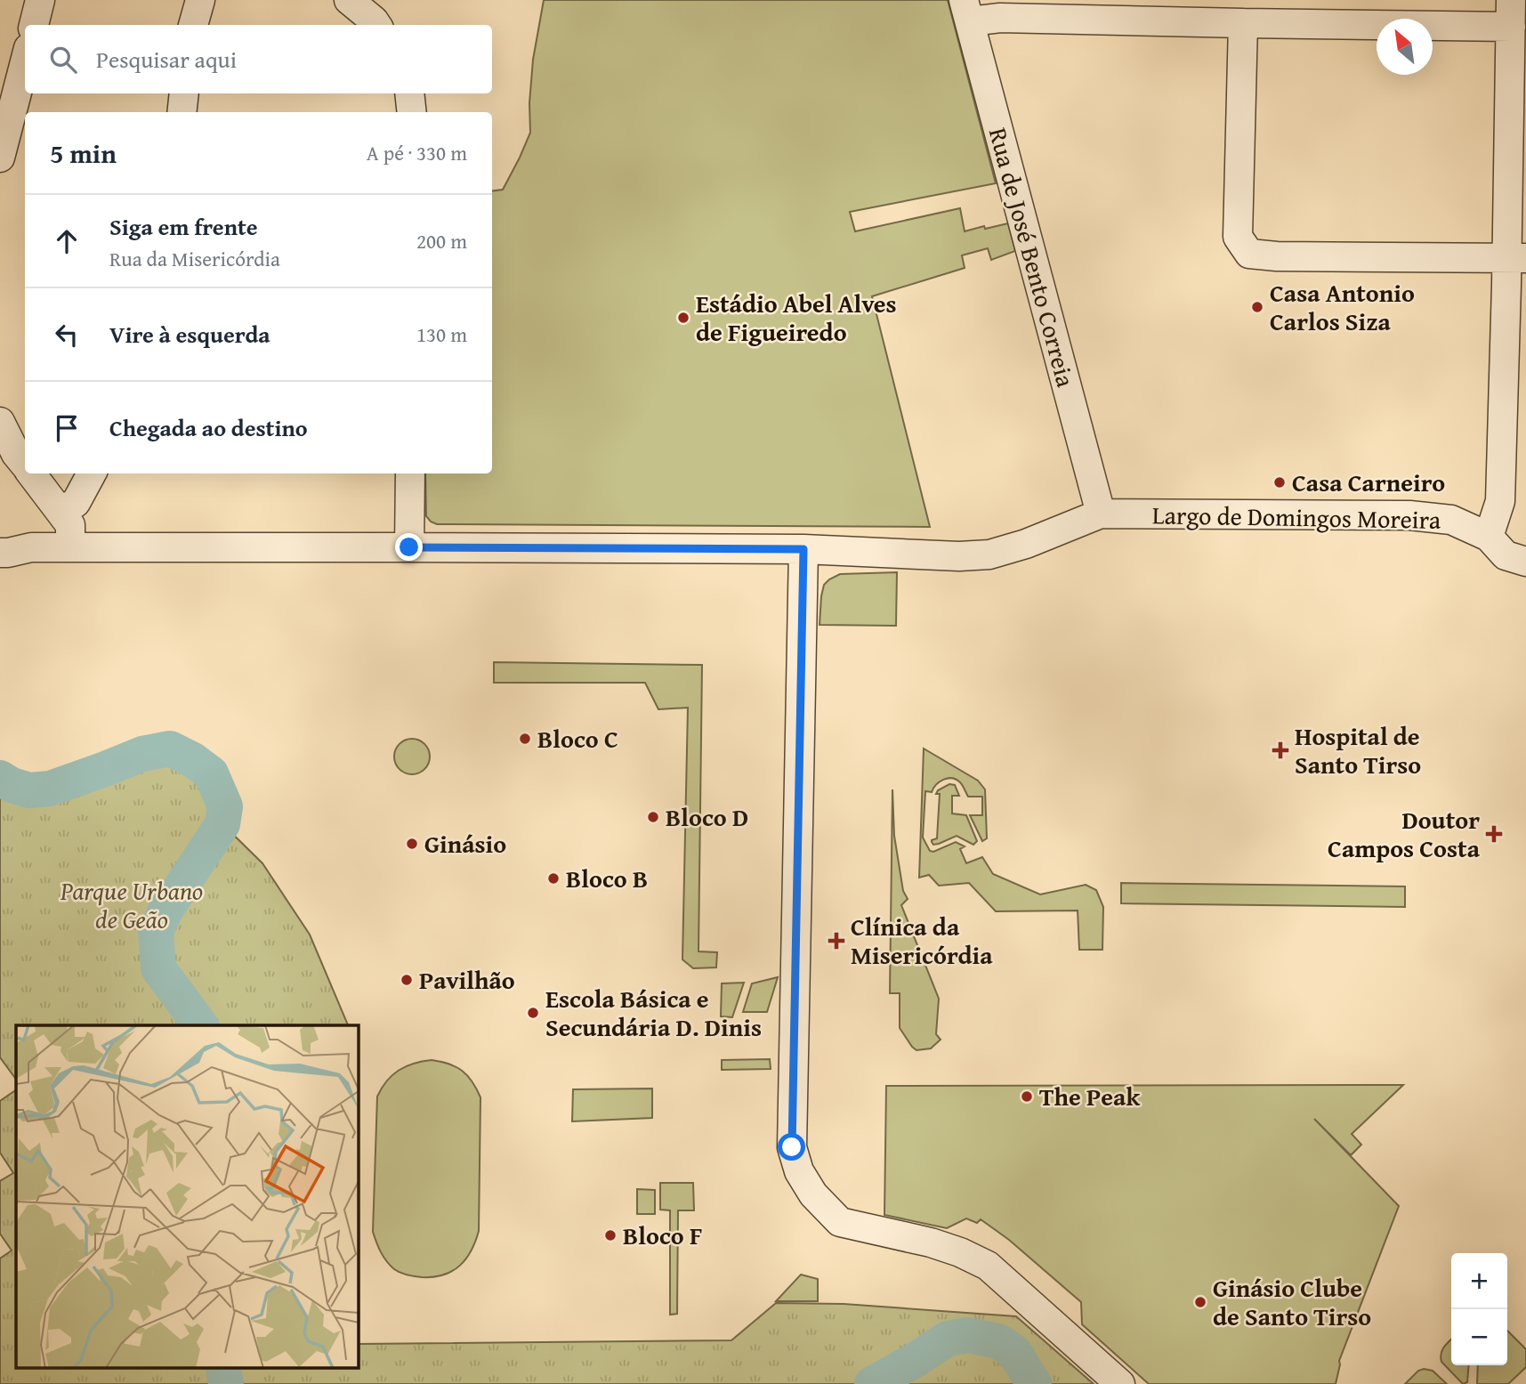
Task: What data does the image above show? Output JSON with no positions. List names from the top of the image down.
{
  "streets": {
    "street": ["Rua de José Bento Correia", "Largo de Domingos Moreira"]
  },
  "crossings": [
    ["Rua de José Bento Correia", "Largo de Domingos Moreira"]
  ],
  "parks": ["Parque Urbano de Geão"],
  "places": {
    "other": [
      "Casa Antonio Carlos Siza",
      "Estádio Abel Alves de Figueiredo",
      "Casa Carneiro",
      "Bloco C",
      "Bloco D",
      "Ginásio",
      "Bloco B",
      "Pavilhão",
      "Escola Básica e Secundária D. Dinis",
      "The Peak",
      "Bloco F",
      "Ginásio Clube de Santo Tirso"
    ],
    "health": ["Hospital de Santo Tirso", "Doutor Campos Costa", "Clínica da Misericórdia"]
  },
  "north": "top left",
  "page": {
    "search": "Pesquisar aqui",
    "heading": ["5 min", "A pé · 330 m"],
    "list": [
      ["Siga em frente", "Rua da Misericórdia", "200 m"],
      ["Vire à esquerda", "130 m"],
      "Chegada ao destino"
    ],
    "map_buttons": ["+", "−"]
  }
}
